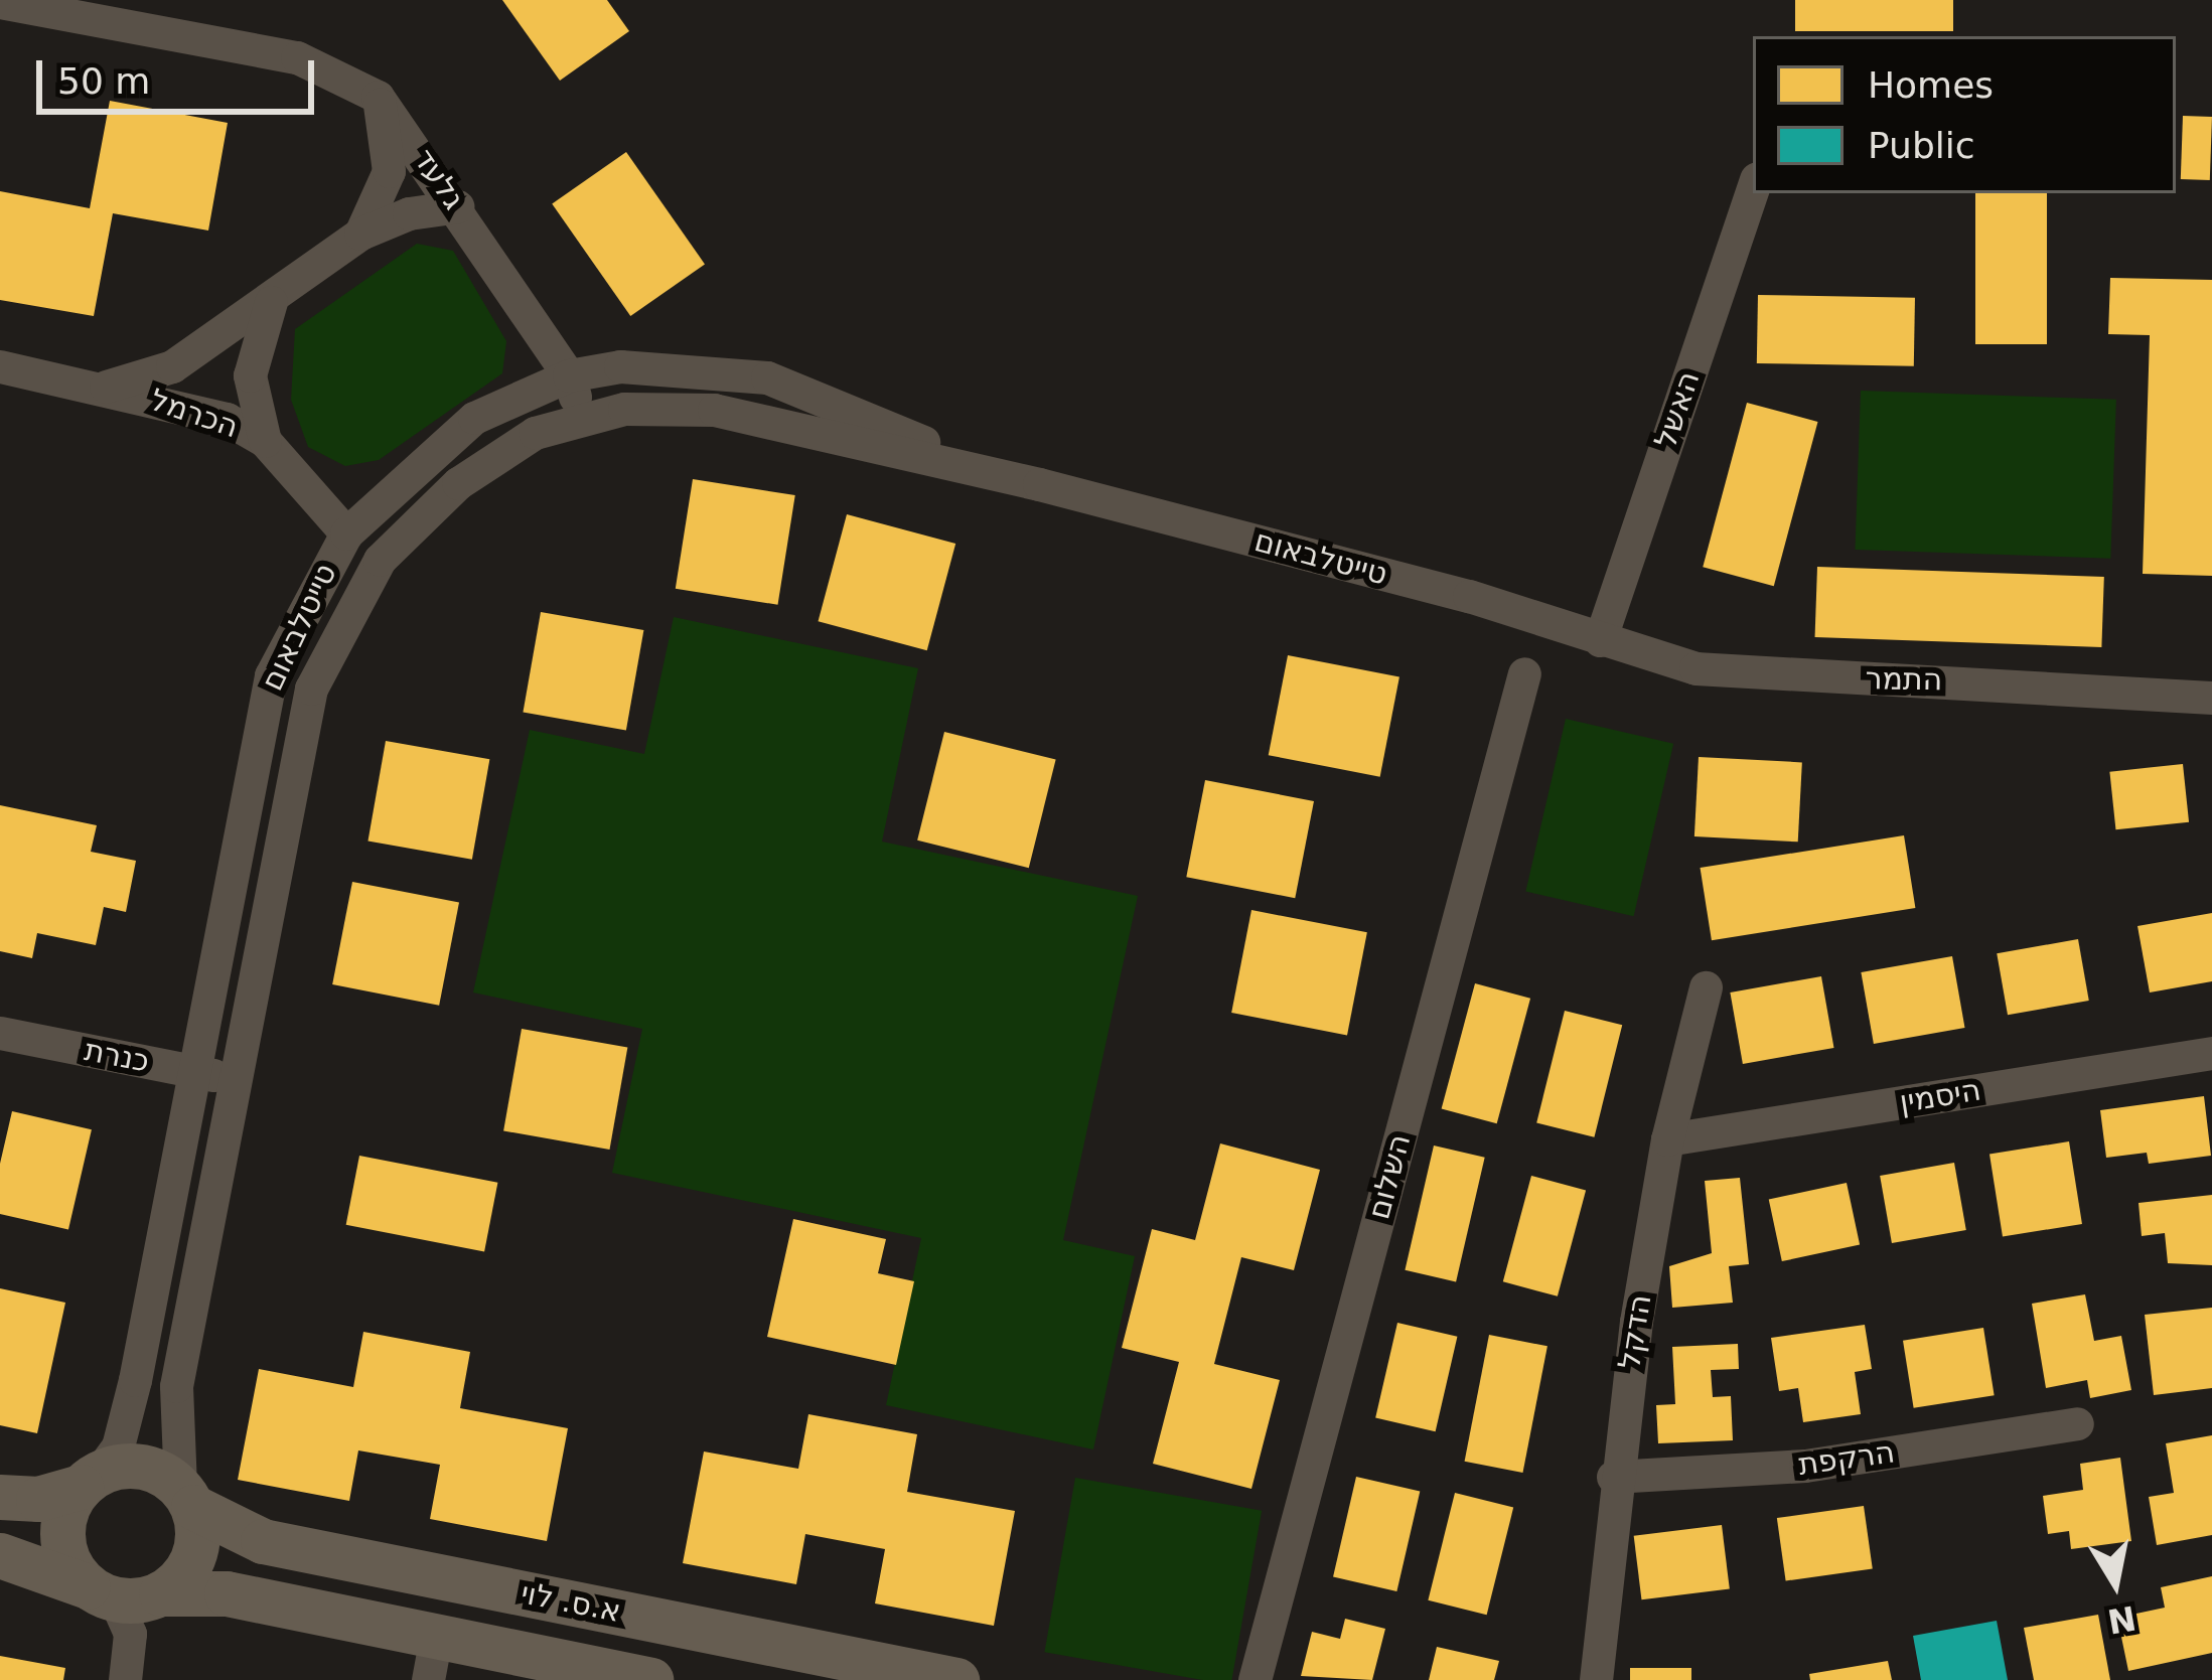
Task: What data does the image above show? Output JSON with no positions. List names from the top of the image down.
{
  "streets": {
    "main road": ["א.ס. לוי"],
    "street": [
      "גלעד",
      "האשל",
      "הכרמל",
      "טייטלבאום",
      "התמר",
      "כנרת",
      "היסמין",
      "השלום",
      "הדקל",
      "הרקפת"
    ]
  },
  "crossings": [
    ["גלעד", "טייטלבאום"],
    ["האשל", "טייטלבאום"],
    ["האשל", "התמר"],
    ["הכרמל", "טייטלבאום"],
    ["טייטלבאום", "התמר"],
    ["טייטלבאום", "כנרת"],
    ["טייטלבאום", "א.ס. לוי"],
    ["היסמין", "הדקל"],
    ["הדקל", "הרקפת"]
  ],
  "legend": ["Homes", "Public"],
  "scale_bar": "50 m",
  "north": "bottom"
}
